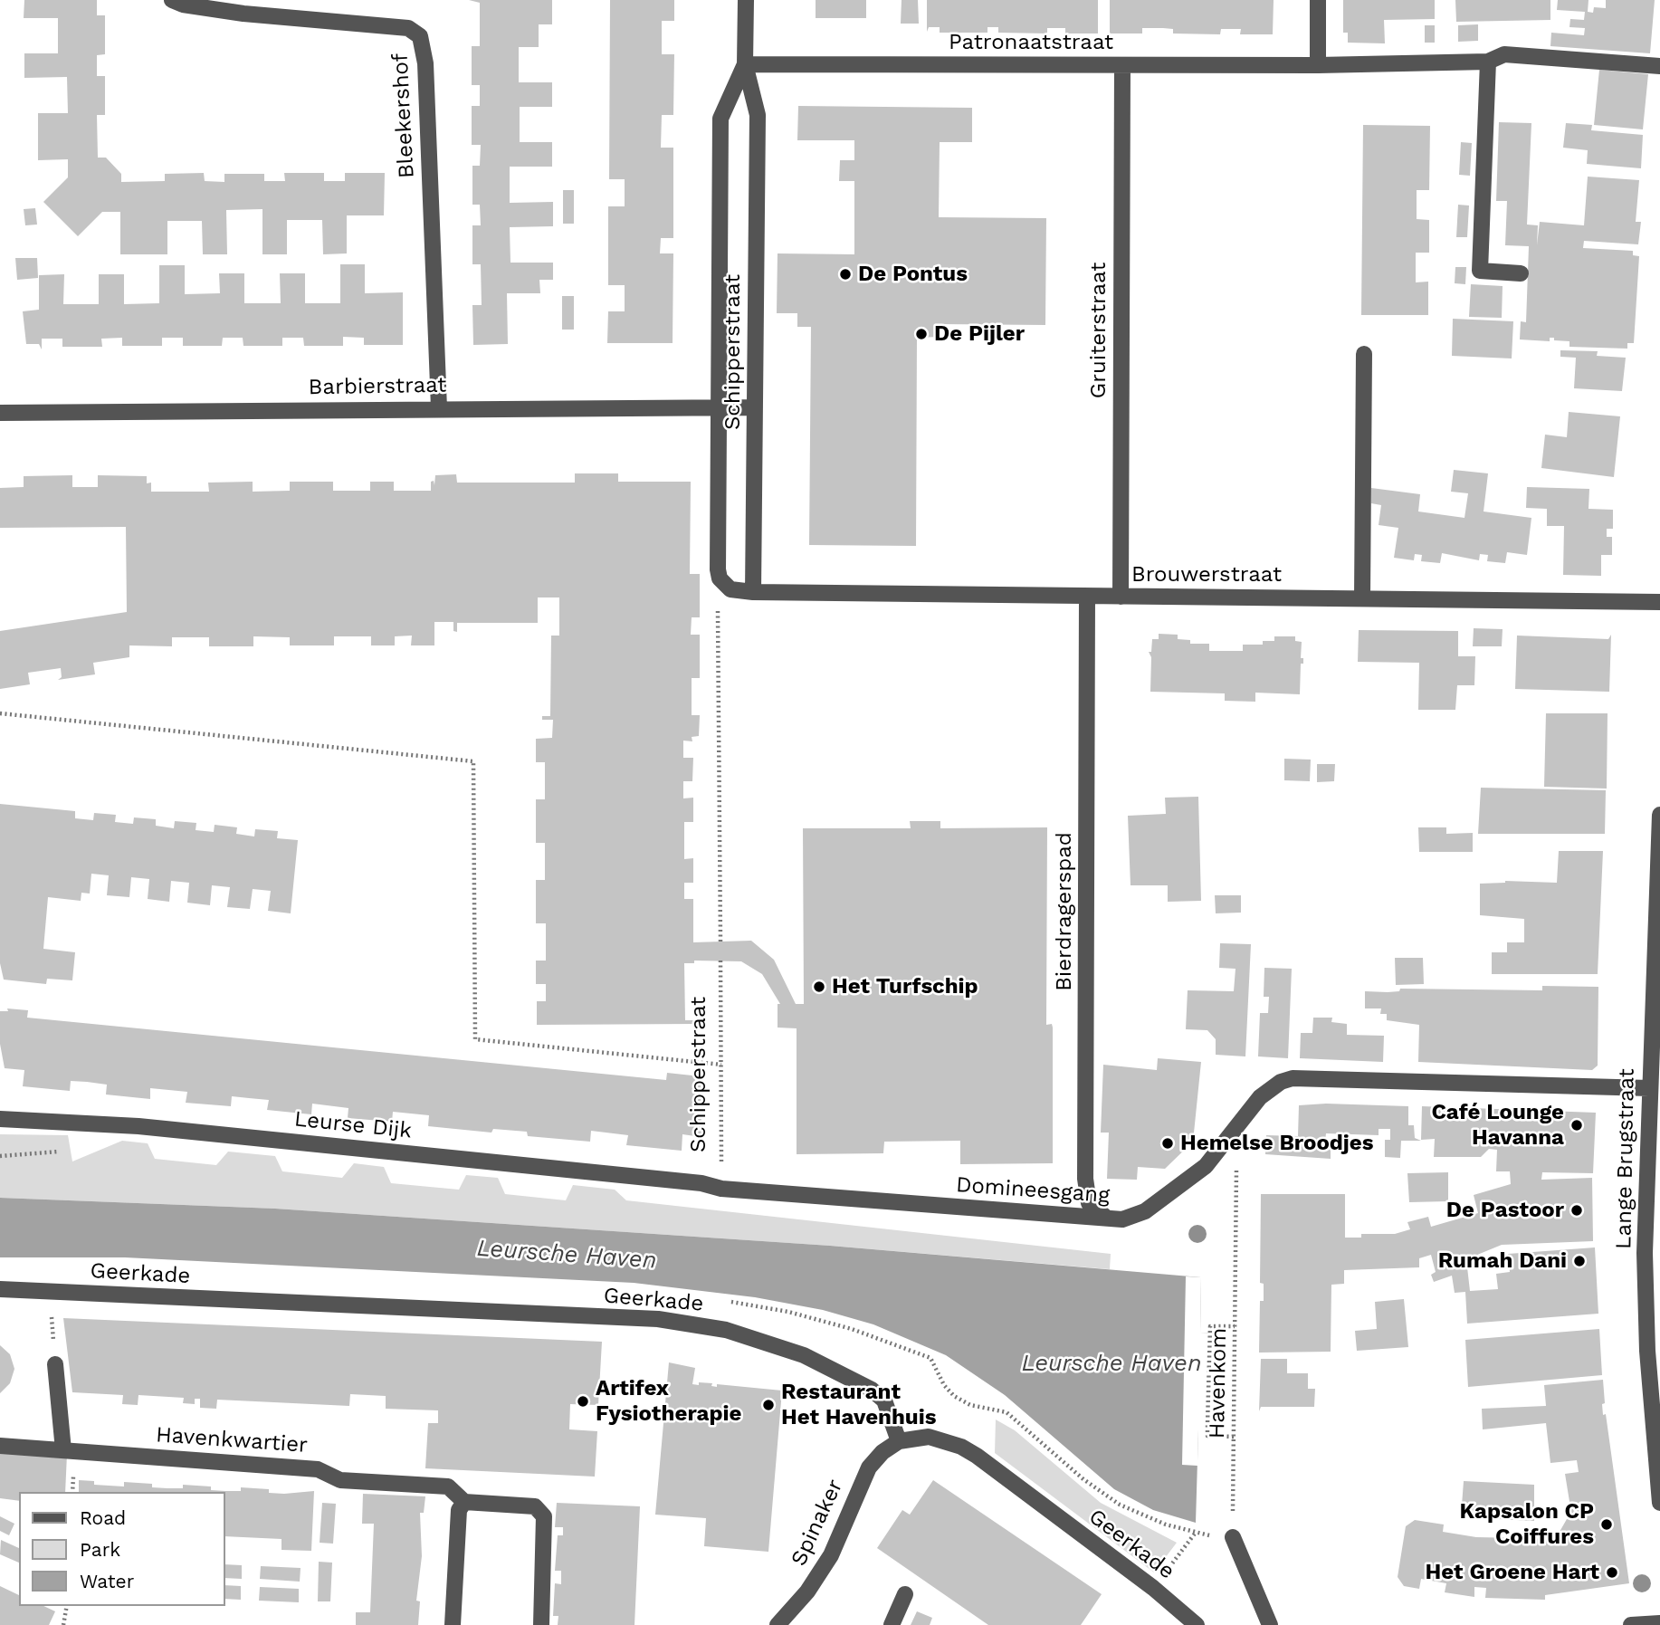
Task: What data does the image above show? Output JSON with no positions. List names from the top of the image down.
{
  "streets": {
    "street": [
      "Patronaatstraat",
      "Bleekershof",
      "Gruiterstraat",
      "Schipperstraat",
      "Barbierstraat",
      "Brouwerstraat",
      "Bierdragerspad",
      "Leurse Dijk",
      "Lange Brugstraat",
      "Domineesgang",
      "Geerkade",
      "Havenkwartier",
      "Spinaker"
    ],
    "path": ["Havenkom"]
  },
  "crossings": [
    ["Patronaatstraat", "Gruiterstraat"],
    ["Patronaatstraat", "Schipperstraat"],
    ["Bleekershof", "Barbierstraat"],
    ["Gruiterstraat", "Brouwerstraat"],
    ["Schipperstraat", "Barbierstraat"],
    ["Schipperstraat", "Brouwerstraat"],
    ["Schipperstraat", "Domineesgang"],
    ["Brouwerstraat", "Bierdragerspad"],
    ["Bierdragerspad", "Domineesgang"],
    ["Leurse Dijk", "Domineesgang"],
    ["Lange Brugstraat", "Domineesgang"],
    ["Geerkade", "Spinaker"]
  ],
  "water": ["Leursche Haven"],
  "places": [
    "De Pontus",
    "De Pijler",
    "Het Turfschip",
    "Café Lounge Havanna",
    "Hemelse Broodjes",
    "De Pastoor",
    "Rumah Dani",
    "Artifex Fysiotherapie",
    "Restaurant Het Havenhuis",
    "Kapsalon CP Coiffures",
    "Het Groene Hart"
  ],
  "legend": ["Road", "Park", "Water"]
}
